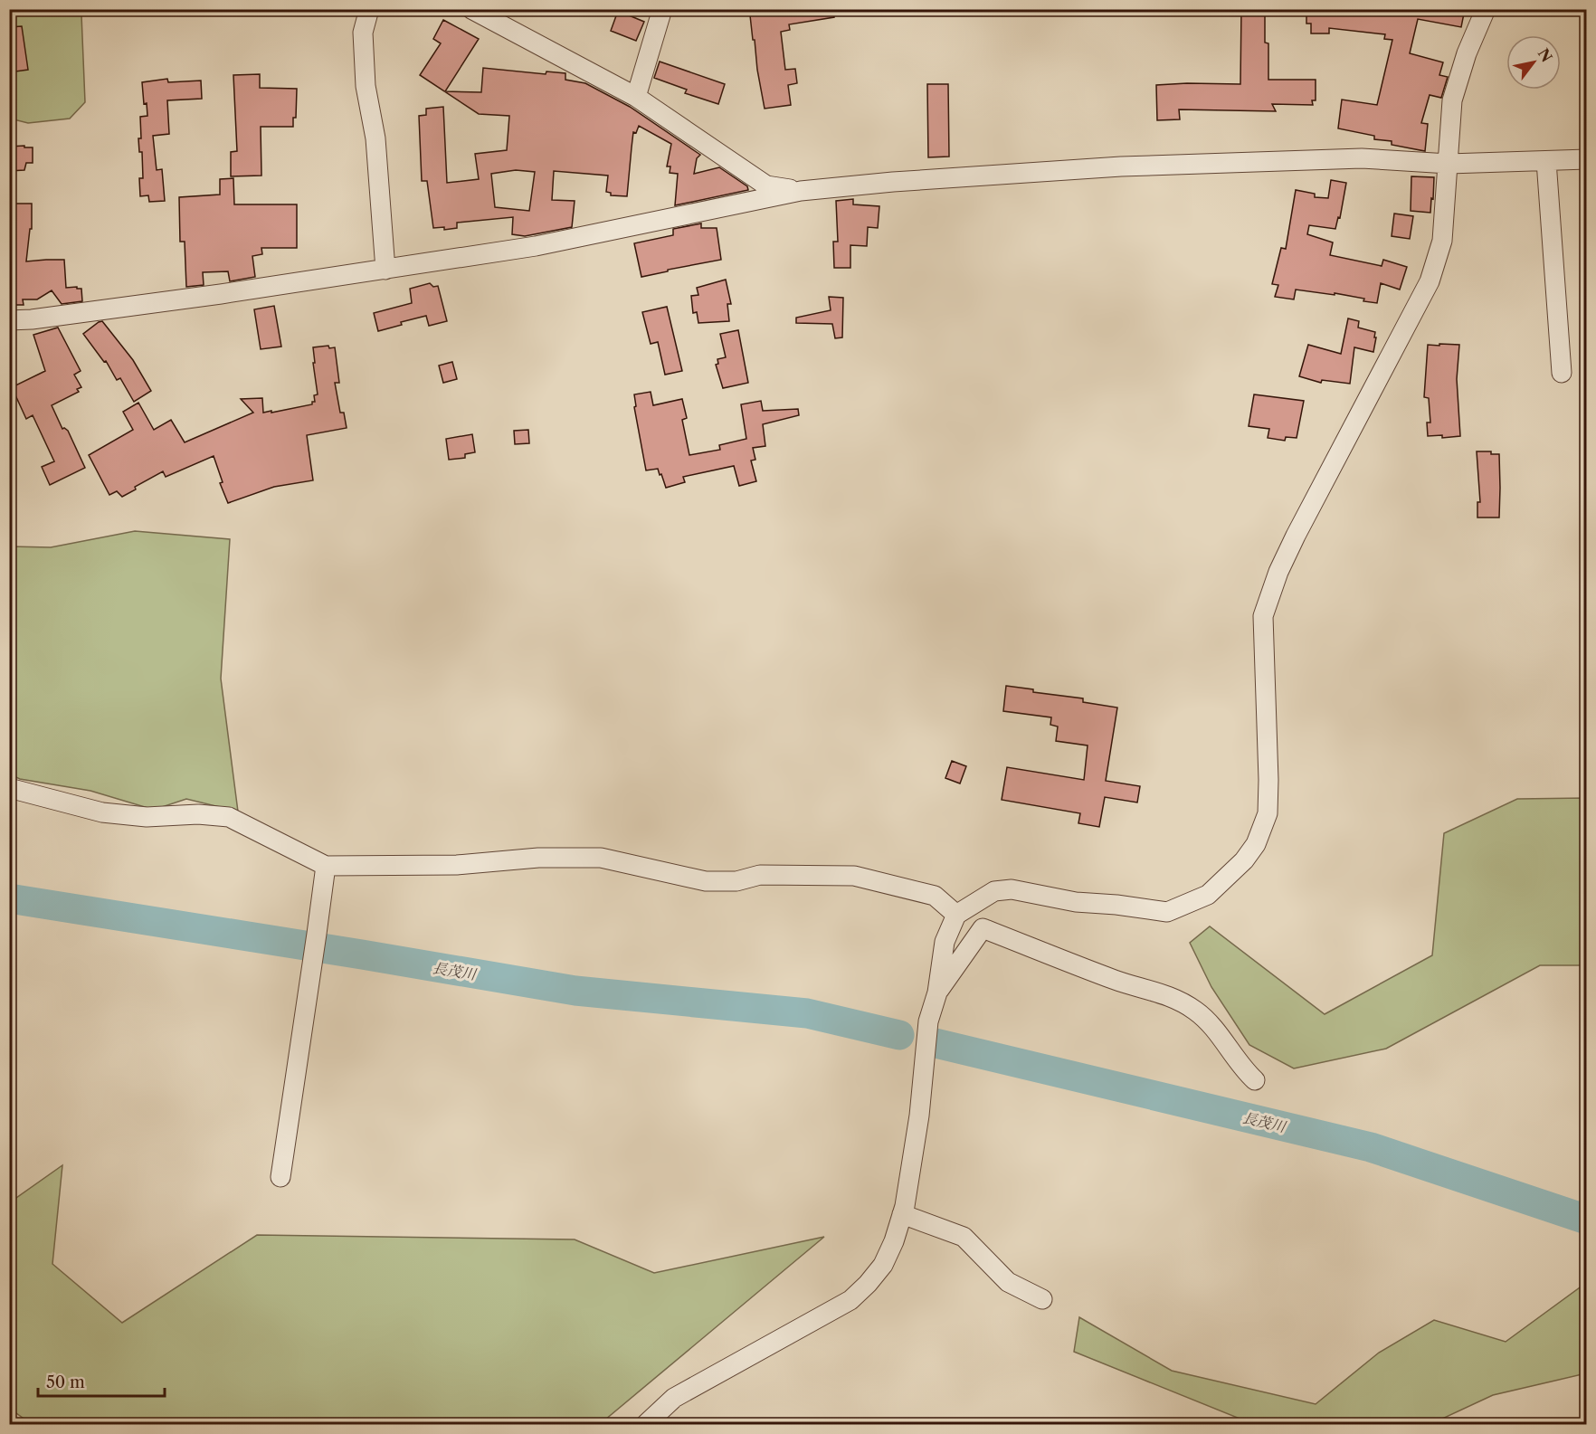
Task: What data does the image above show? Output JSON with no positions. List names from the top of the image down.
{
  "water": ["長茂川"],
  "scale_bar": "50 m",
  "north": "top right"
}
